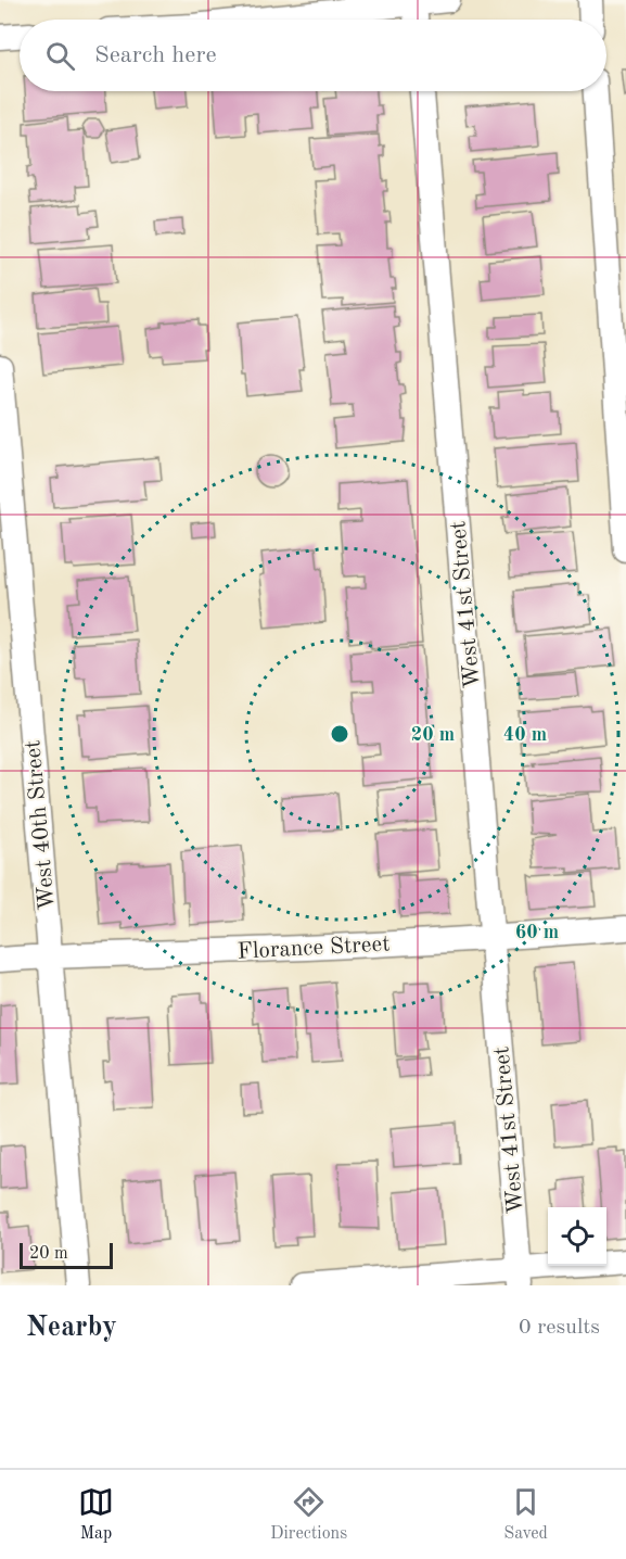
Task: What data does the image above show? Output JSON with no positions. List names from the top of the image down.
{
  "streets": {
    "street": ["West 41st Street", "West 40th Street", "Florance Street"]
  },
  "crossings": [
    ["West 41st Street", "Florance Street"],
    ["West 40th Street", "Florance Street"]
  ],
  "scale_bar": "20 m",
  "page": {
    "search": "Search here",
    "scale": "20 m",
    "heading": ["Nearby", "0 results"],
    "nav": ["Map", "Directions", "Saved"]
  },
  "rings": ["20 m", "40 m", "60 m"]
}
